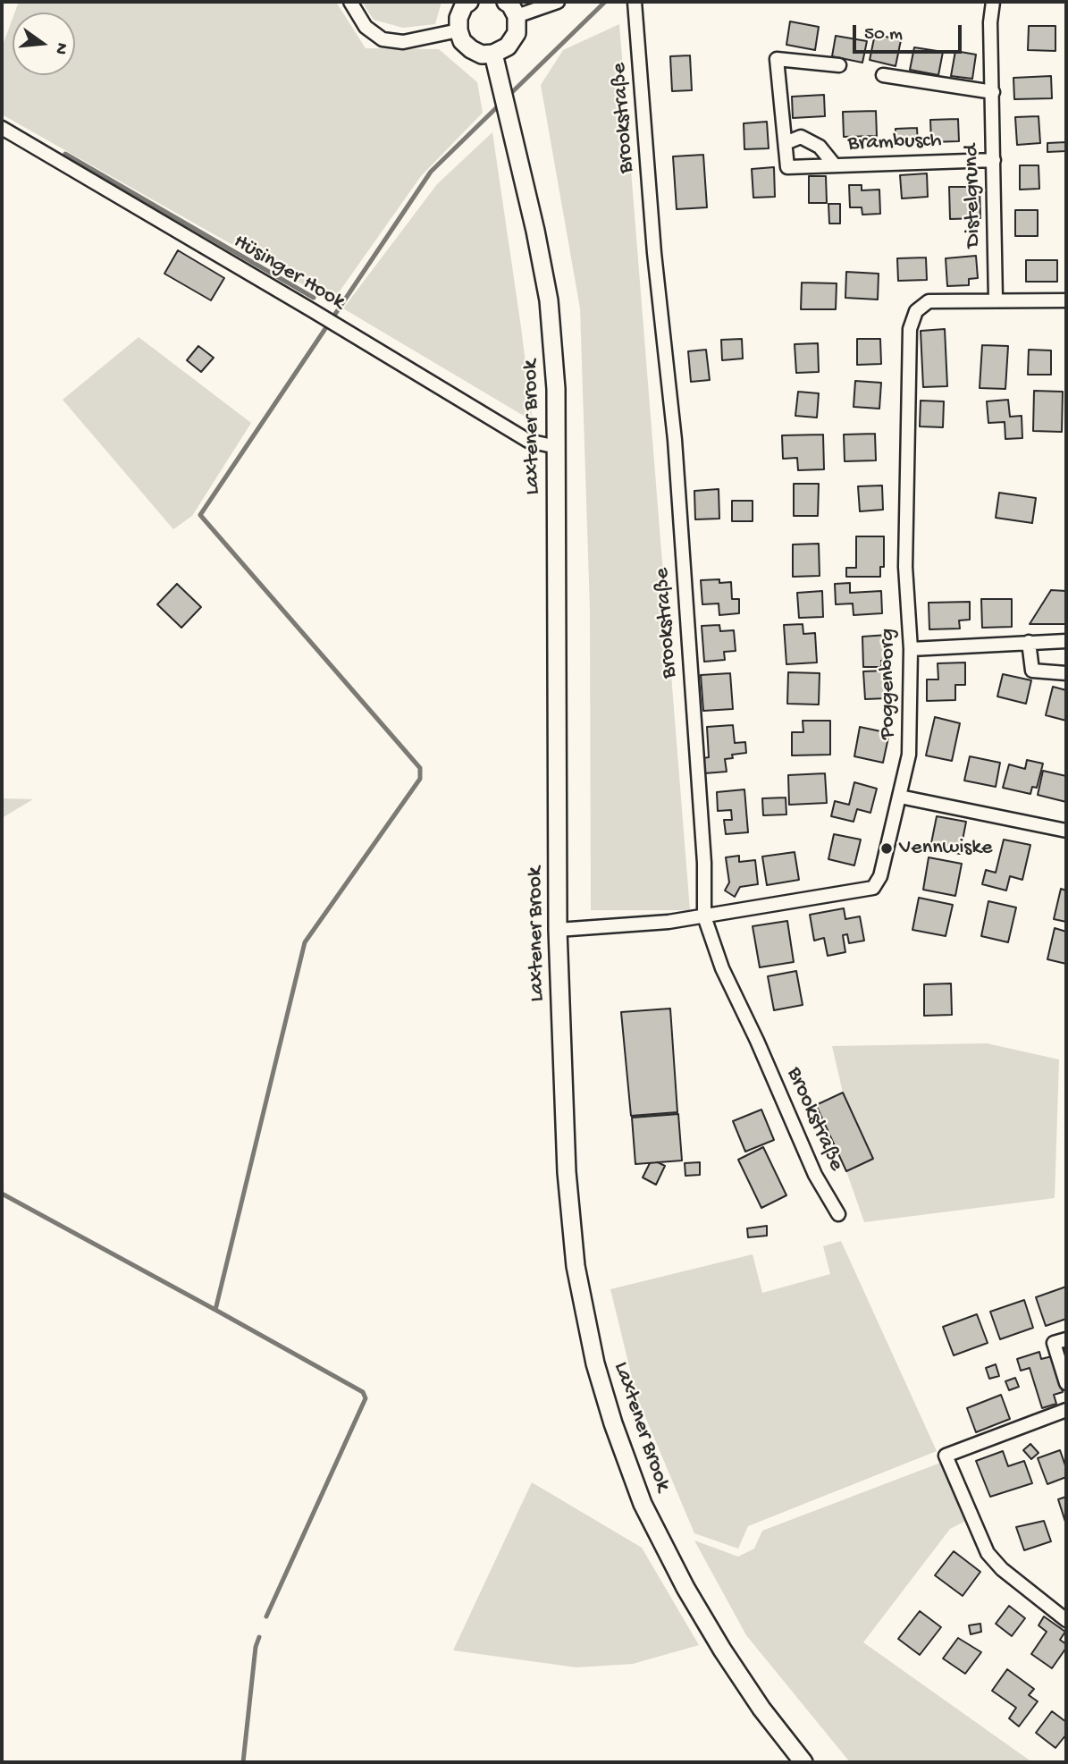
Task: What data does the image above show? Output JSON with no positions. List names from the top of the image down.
{
  "streets": {
    "street": [
      "Brookstraße",
      "Brambusch",
      "Distelgrund",
      "Hüsinger Hook",
      "Laxtener Brook",
      "Poggenborg"
    ]
  },
  "crossings": [
    ["Brookstraße", "Poggenborg"],
    ["Brambusch", "Distelgrund"],
    ["Distelgrund", "Poggenborg"],
    ["Hüsinger Hook", "Laxtener Brook"],
    ["Laxtener Brook", "Poggenborg"]
  ],
  "places": ["Vennwiske"],
  "scale_bar": "50 m",
  "north": "right"
}
